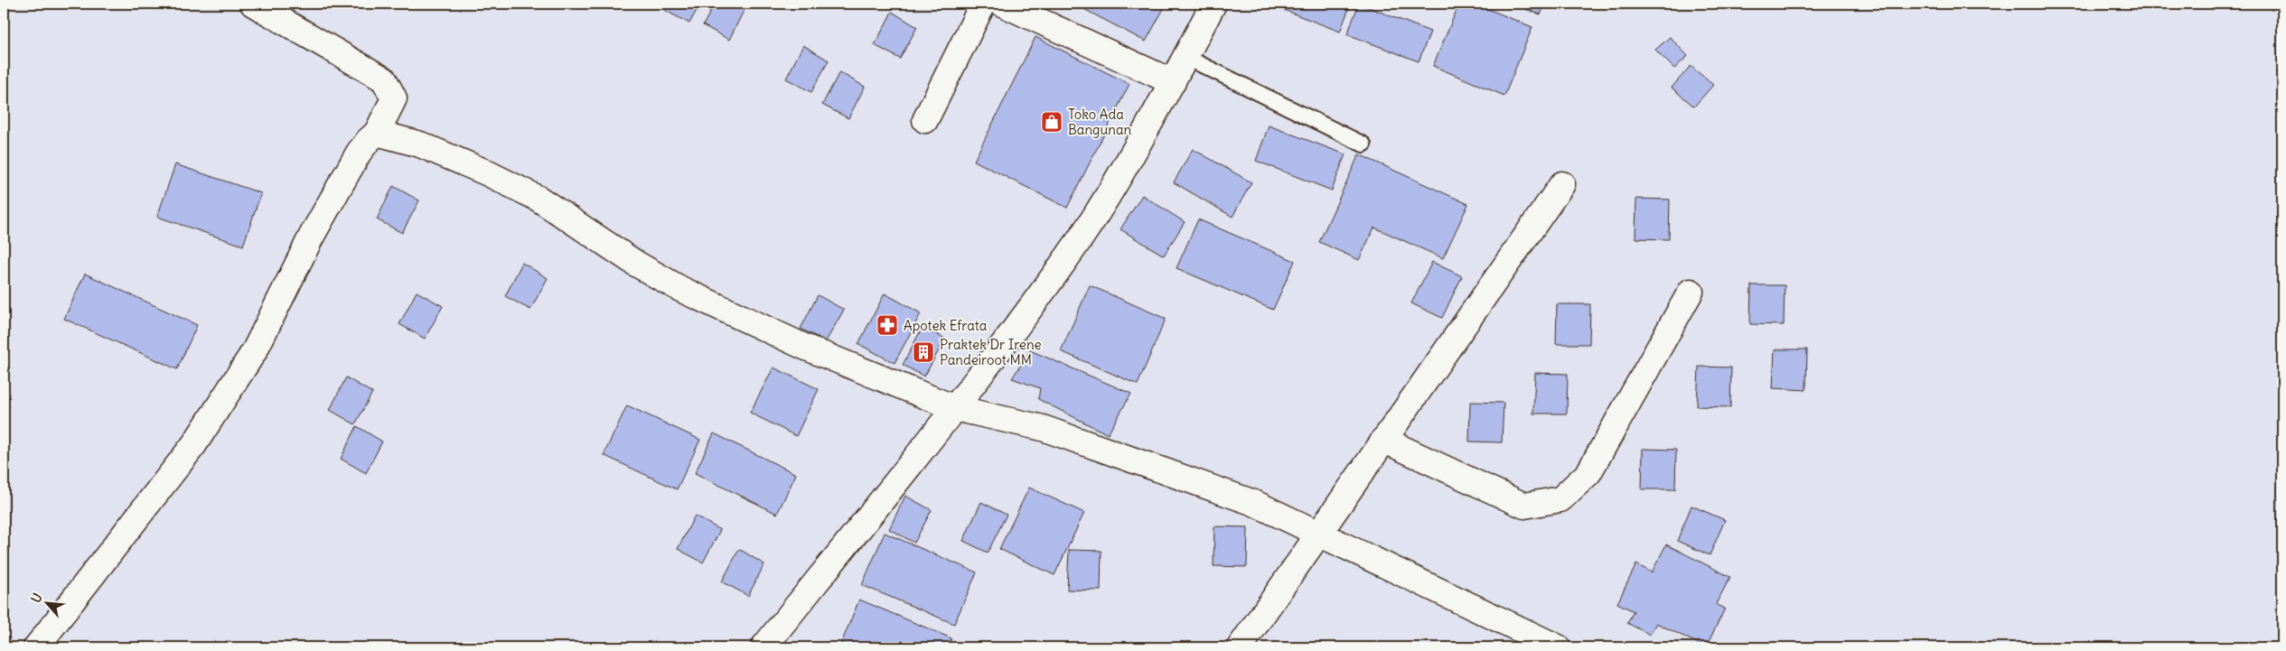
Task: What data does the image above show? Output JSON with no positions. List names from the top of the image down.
{
  "places": {
    "shop": ["Toko Ada Bangunan"],
    "pharmacy": ["Apotek Efrata"],
    "building": ["Praktek Dr Irene Pandeiroot MM"]
  },
  "north": "top left"
}
